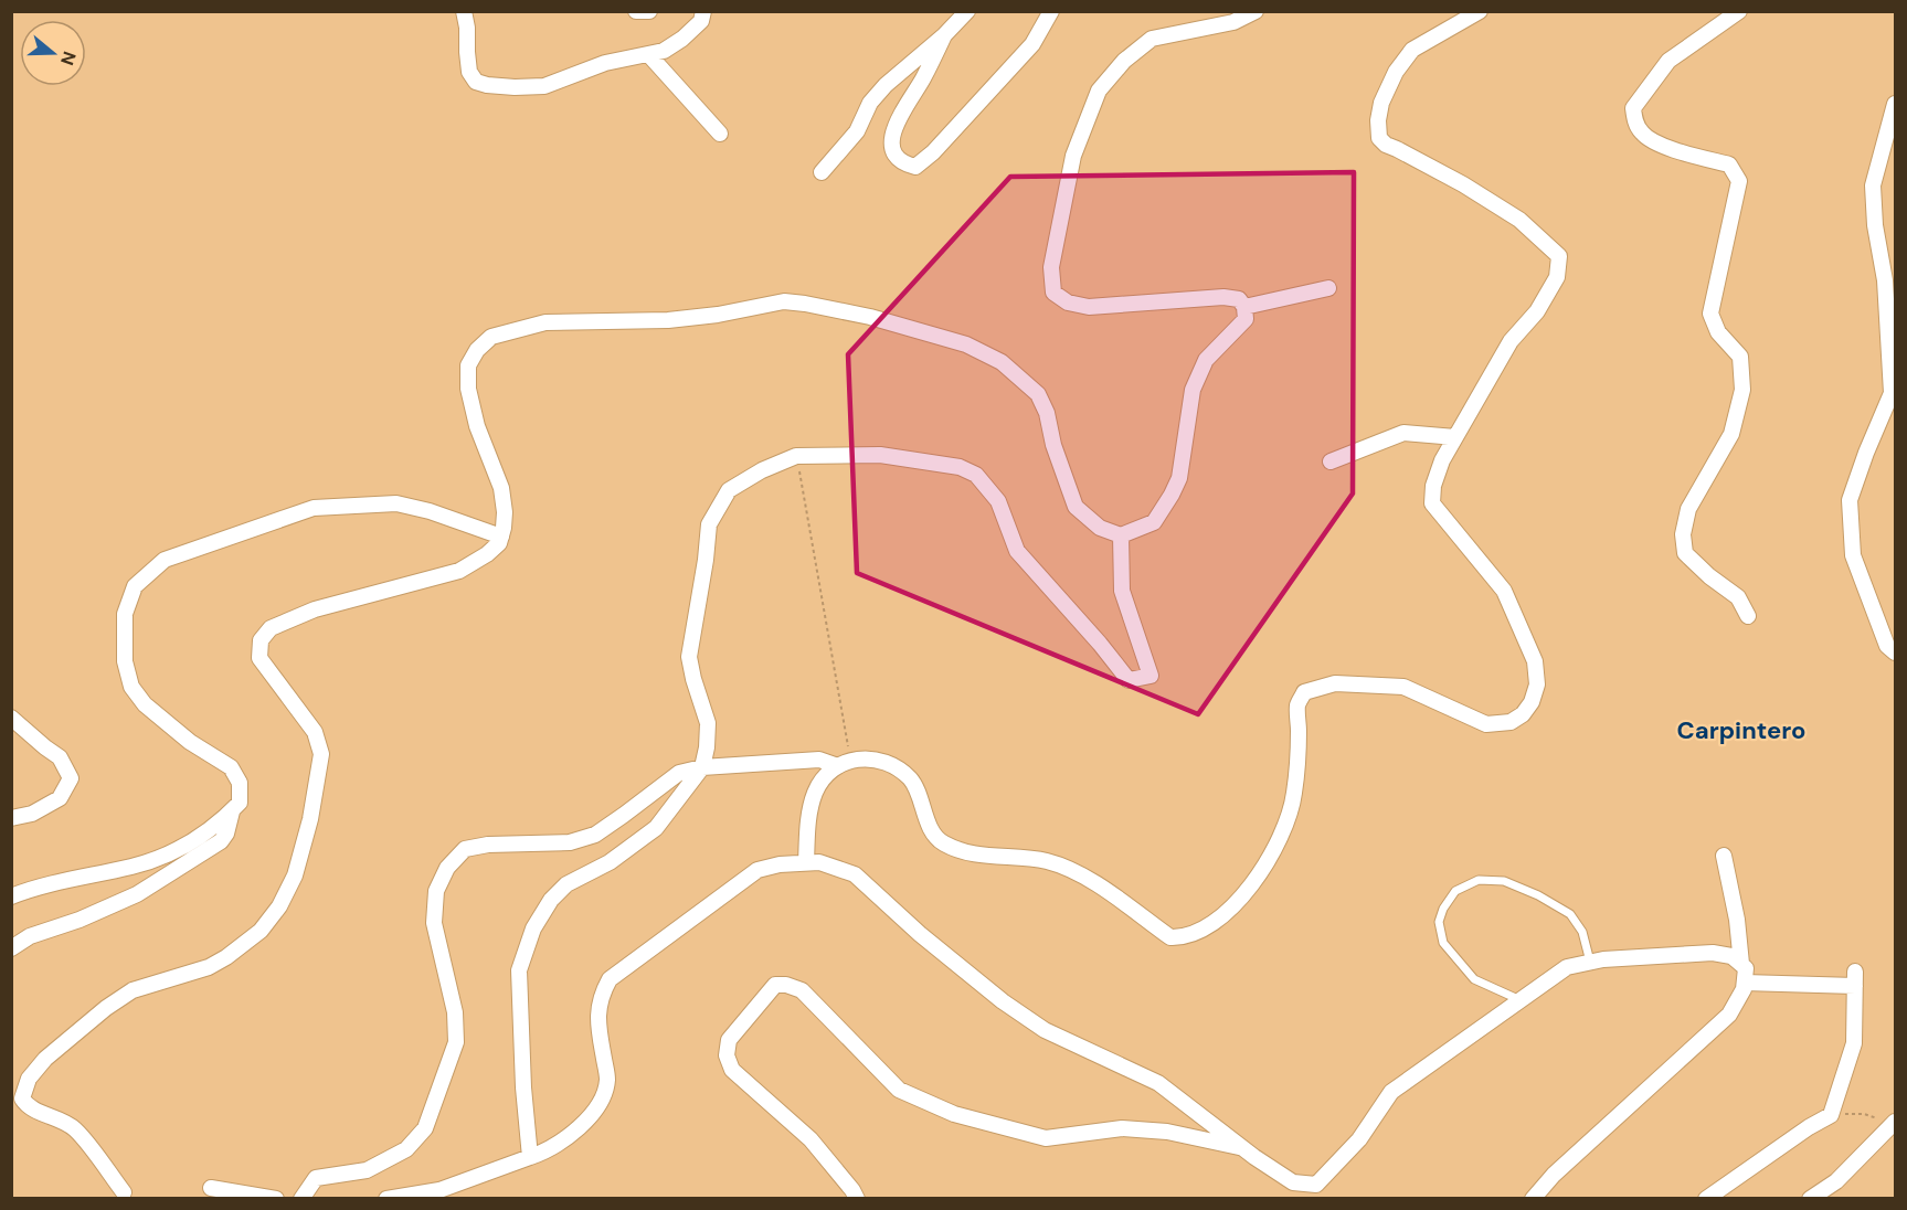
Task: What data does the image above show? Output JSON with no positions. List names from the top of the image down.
{
  "districts": ["Carpintero"],
  "north": "right"
}
